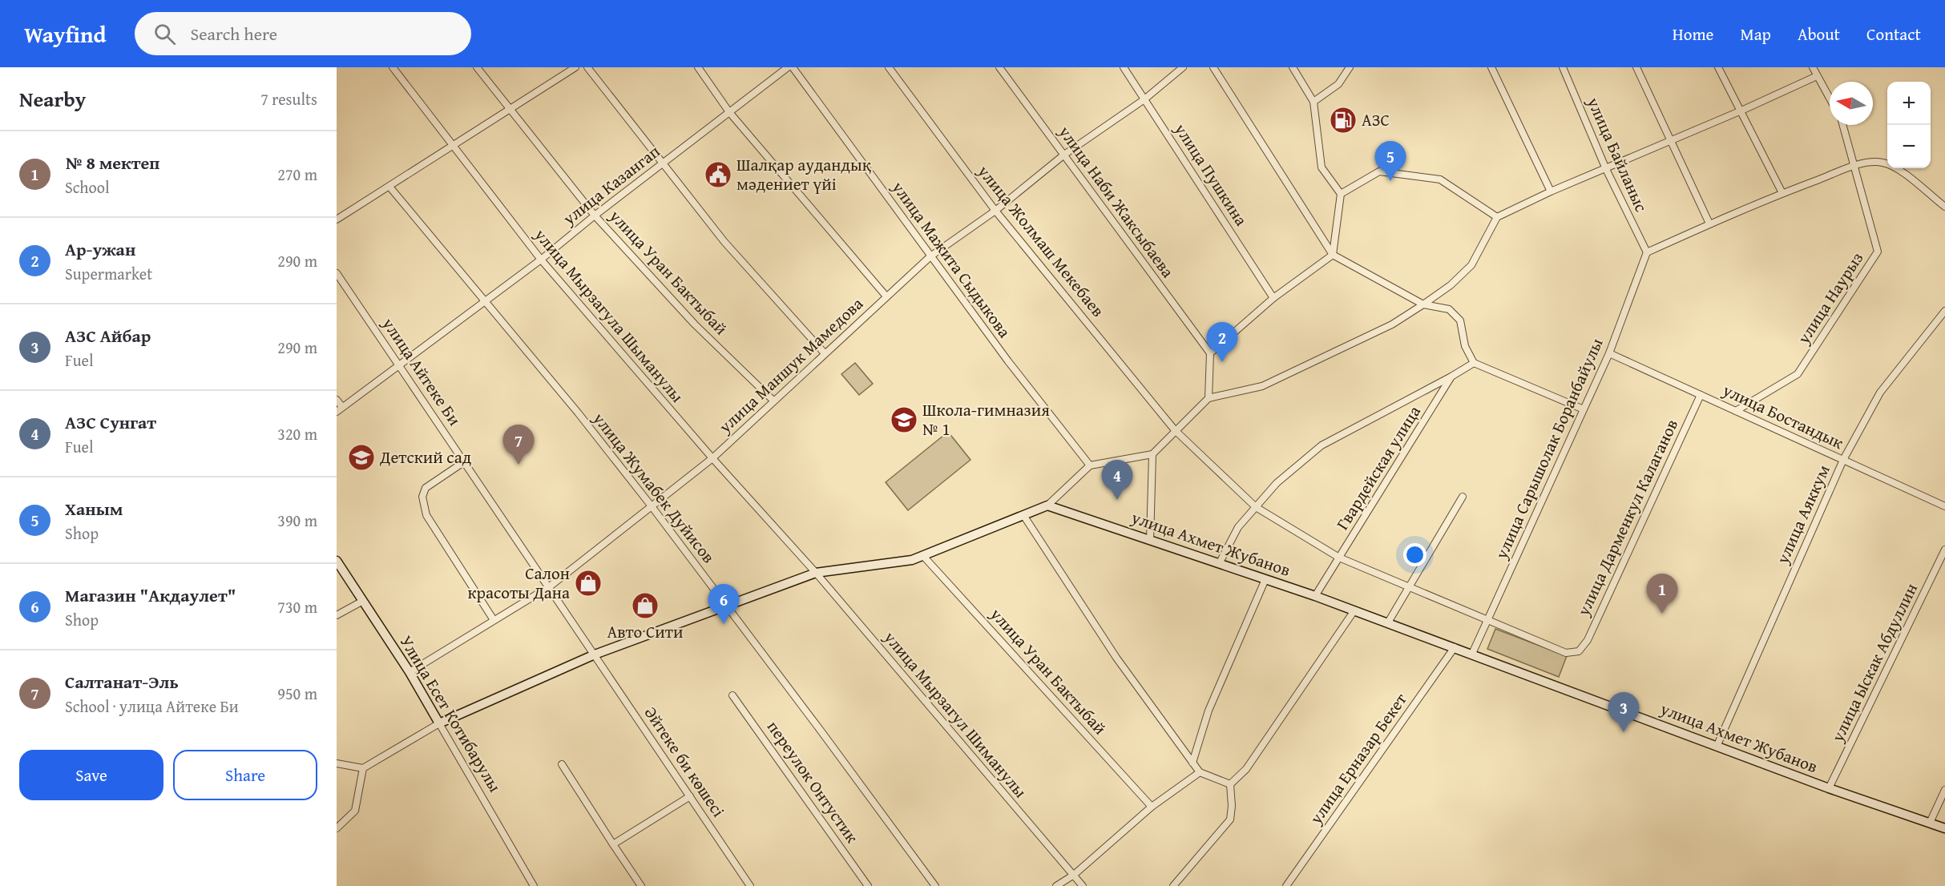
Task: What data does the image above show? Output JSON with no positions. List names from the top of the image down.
{
  "streets": {
    "main road": ["улица Ахмет Жубанов", "Улица Есет Котибарулы"],
    "street": [
      "улица Байланыс",
      "улица Пушкина",
      "улица Казангап",
      "улица Наби Жаксыбаева",
      "улица Жолмаш Мекебаев",
      "улица Мажита Сыдыкова",
      "улица Уран Бактыбай",
      "улица Наурыз",
      "улица Мырзагула Шыманулы",
      "улица Маншук Мамедова",
      "улица Айтеке Би",
      "улица Бостандык",
      "улица Сарышолак Боранбайулы",
      "Гвардейская улица",
      "улица Жумабек Дуйисов",
      "улица Аяккум",
      "улица Дарменкул Калаганов",
      "улица Ыскак Абдуллин",
      "улица Мырзагул Шиманулы",
      "улица Ерназар Бекет",
      "Әйтеке би көшесі",
      "переулок Онтустик"
    ]
  },
  "crossings": [
    ["улица Байланыс", "улица Сарышолак Боранбайулы"],
    ["улица Пушкина", "улица Маншук Мамедова"],
    ["улица Казангап", "улица Уран Бактыбай"],
    ["улица Казангап", "улица Мырзагула Шыманулы"],
    ["улица Казангап", "улица Айтеке Би"],
    ["улица Казангап", "улица Жумабек Дуйисов"],
    ["улица Наби Жаксыбаева", "улица Маншук Мамедова"],
    ["улица Жолмаш Мекебаев", "улица Маншук Мамедова"],
    ["улица Жолмаш Мекебаев", "улица Сарышолак Боранбайулы"],
    ["улица Жолмаш Мекебаев", "Гвардейская улица"],
    ["улица Жолмаш Мекебаев", "улица Дарменкул Калаганов"],
    ["улица Мажита Сыдыкова", "улица Маншук Мамедова"],
    ["улица Уран Бактыбай", "улица Маншук Мамедова"],
    ["улица Наурыз", "улица Бостандык"],
    ["улица Мырзагула Шыманулы", "улица Маншук Мамедова"],
    ["улица Мырзагула Шыманулы", "улица Мырзагул Шиманулы"],
    ["улица Маншук Мамедова", "улица Айтеке Би"],
    ["улица Маншук Мамедова", "улица Жумабек Дуйисов"],
    ["улица Маншук Мамедова", "Улица Есет Котибарулы"],
    ["улица Айтеке Би", "Әйтеке би көшесі"],
    ["улица Бостандык", "улица Сарышолак Боранбайулы"],
    ["улица Бостандык", "улица Аяккум"],
    ["улица Бостандык", "улица Дарменкул Калаганов"],
    ["улица Сарышолак Боранбайулы", "улица Ахмет Жубанов"],
    ["Гвардейская улица", "улица Ахмет Жубанов"],
    ["улица Аяккум", "улица Ахмет Жубанов"],
    ["улица Ахмет Жубанов", "улица Ыскак Абдуллин"],
    ["улица Ахмет Жубанов", "улица Ерназар Бекет"]
  ],
  "places": {
    "fuel station": ["АЗС"],
    "public building": ["Шалқар аудандық мәдениет үйі"],
    "school or university": ["Школа-гимназия № 1", "Детский сад"],
    "shop": ["Салон красоты Дана", "Авто Сити"]
  },
  "north": "left",
  "page": {
    "header": "Wayfind",
    "search": "Search here",
    "nav": [
      "Home",
      "Map",
      "About",
      "Contact"
    ],
    "heading": ["Nearby", "7 results"],
    "map_buttons": ["+", "−"],
    "list": [
      {
        "mark": "1",
        "name": "№ 8 мектеп",
        "note": "School",
        "value": "270 m"
      },
      {
        "mark": "2",
        "name": "Ар-ужан",
        "note": "Supermarket",
        "value": "290 m"
      },
      {
        "mark": "3",
        "name": "АЗС Айбар",
        "note": "Fuel",
        "value": "290 m"
      },
      {
        "mark": "4",
        "name": "АЗС Сунгат",
        "note": "Fuel",
        "value": "320 m"
      },
      {
        "mark": "5",
        "name": "Ханым",
        "note": "Shop",
        "value": "390 m"
      },
      {
        "mark": "6",
        "name": "Магазин \"Акдаулет\"",
        "note": "Shop",
        "value": "730 m"
      },
      {
        "mark": "7",
        "name": "Салтанат-Эль",
        "note": "School · улица Айтеке Би",
        "value": "950 m"
      }
    ],
    "pins": [
      "5",
      "2",
      "7",
      "4",
      "1",
      "6",
      "3"
    ],
    "buttons": ["Save", "Share"]
  }
}
